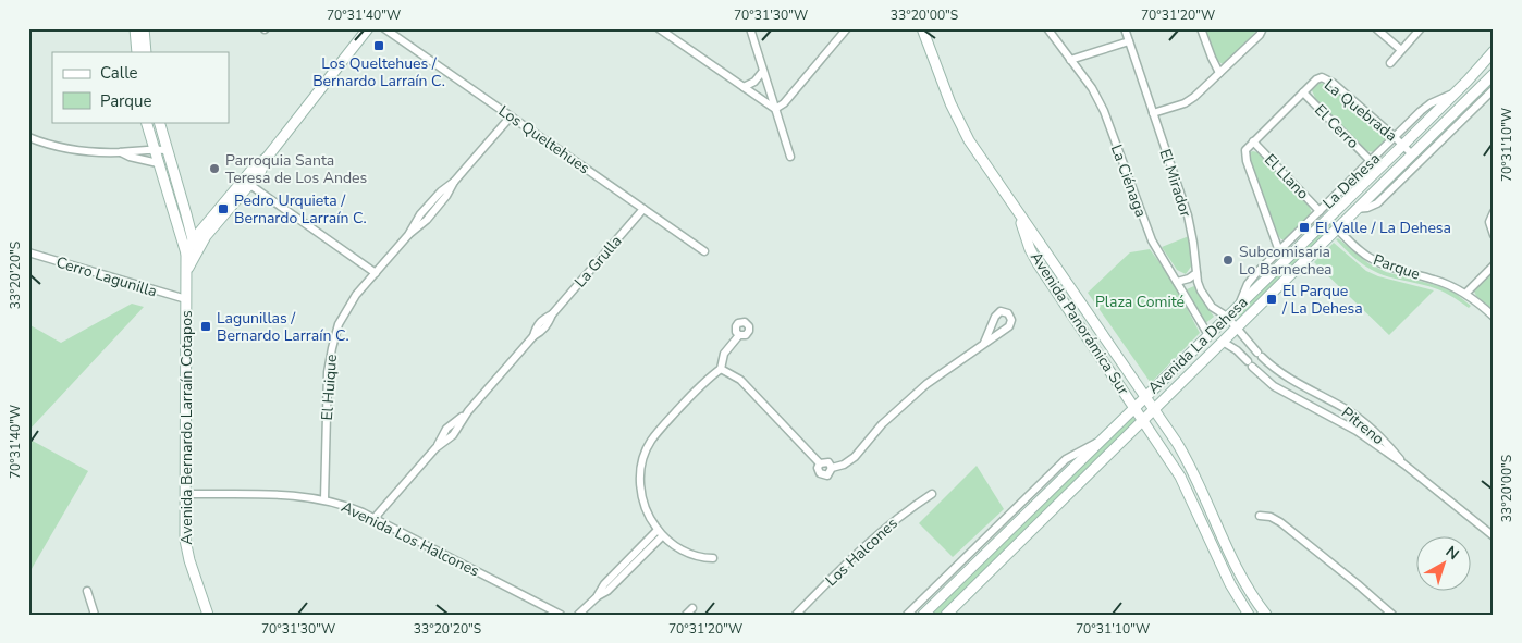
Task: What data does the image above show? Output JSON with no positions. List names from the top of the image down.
{
  "streets": {
    "street": [
      "La Quebrada",
      "El Cerro",
      "Los Queltehues",
      "El Llano",
      "La Ciénaga",
      "La Dehesa",
      "El Mirador",
      "La Grulla",
      "Parque",
      "Cerro Lagunilla",
      "Avenida Panorámica Sur",
      "Avenida La Dehesa",
      "El Huique",
      "Pitreno",
      "Avenida Bernardo Larraín Cotapos",
      "Avenida Los Halcones",
      "Los Halcones"
    ]
  },
  "crossings": [
    ["La Quebrada", "El Cerro"],
    ["La Quebrada", "El Llano"],
    ["La Quebrada", "La Dehesa"],
    ["La Quebrada", "Avenida La Dehesa"],
    ["El Cerro", "La Dehesa"],
    ["Los Queltehues", "La Grulla"],
    ["Los Queltehues", "El Huique"],
    ["El Llano", "La Dehesa"],
    ["La Ciénaga", "Avenida La Dehesa"],
    ["La Dehesa", "Avenida La Dehesa"],
    ["El Mirador", "Avenida La Dehesa"],
    ["El Mirador", "Pitreno"],
    ["La Grulla", "Avenida Los Halcones"],
    ["Parque", "Avenida La Dehesa"],
    ["Cerro Lagunilla", "Avenida Bernardo Larraín Cotapos"],
    ["Avenida Panorámica Sur", "Avenida La Dehesa"],
    ["Avenida La Dehesa", "Pitreno"],
    ["El Huique", "Avenida Los Halcones"],
    ["Avenida Bernardo Larraín Cotapos", "Avenida Los Halcones"]
  ],
  "parks": ["Plaza Comité"],
  "places": {
    "transit": [
      "Los Queltehues / Bernardo Larraín C.",
      "Pedro Urquieta / Bernardo Larraín C.",
      "El Valle / La Dehesa",
      "El Parque / La Dehesa",
      "Lagunillas / Bernardo Larraín C."
    ],
    "other": ["Parroquia Santa Teresa de Los Andes", "Subcomisaria Lo Barnechea"]
  },
  "legend": ["Calle", "Parque"],
  "north": "top right",
  "coordinates": [
    "70°31'40\"W",
    "70°31'30\"W",
    "33°20'00\"S",
    "70°31'20\"W",
    "70°31'10\"W",
    "33°20'20\"S"
  ]
}
